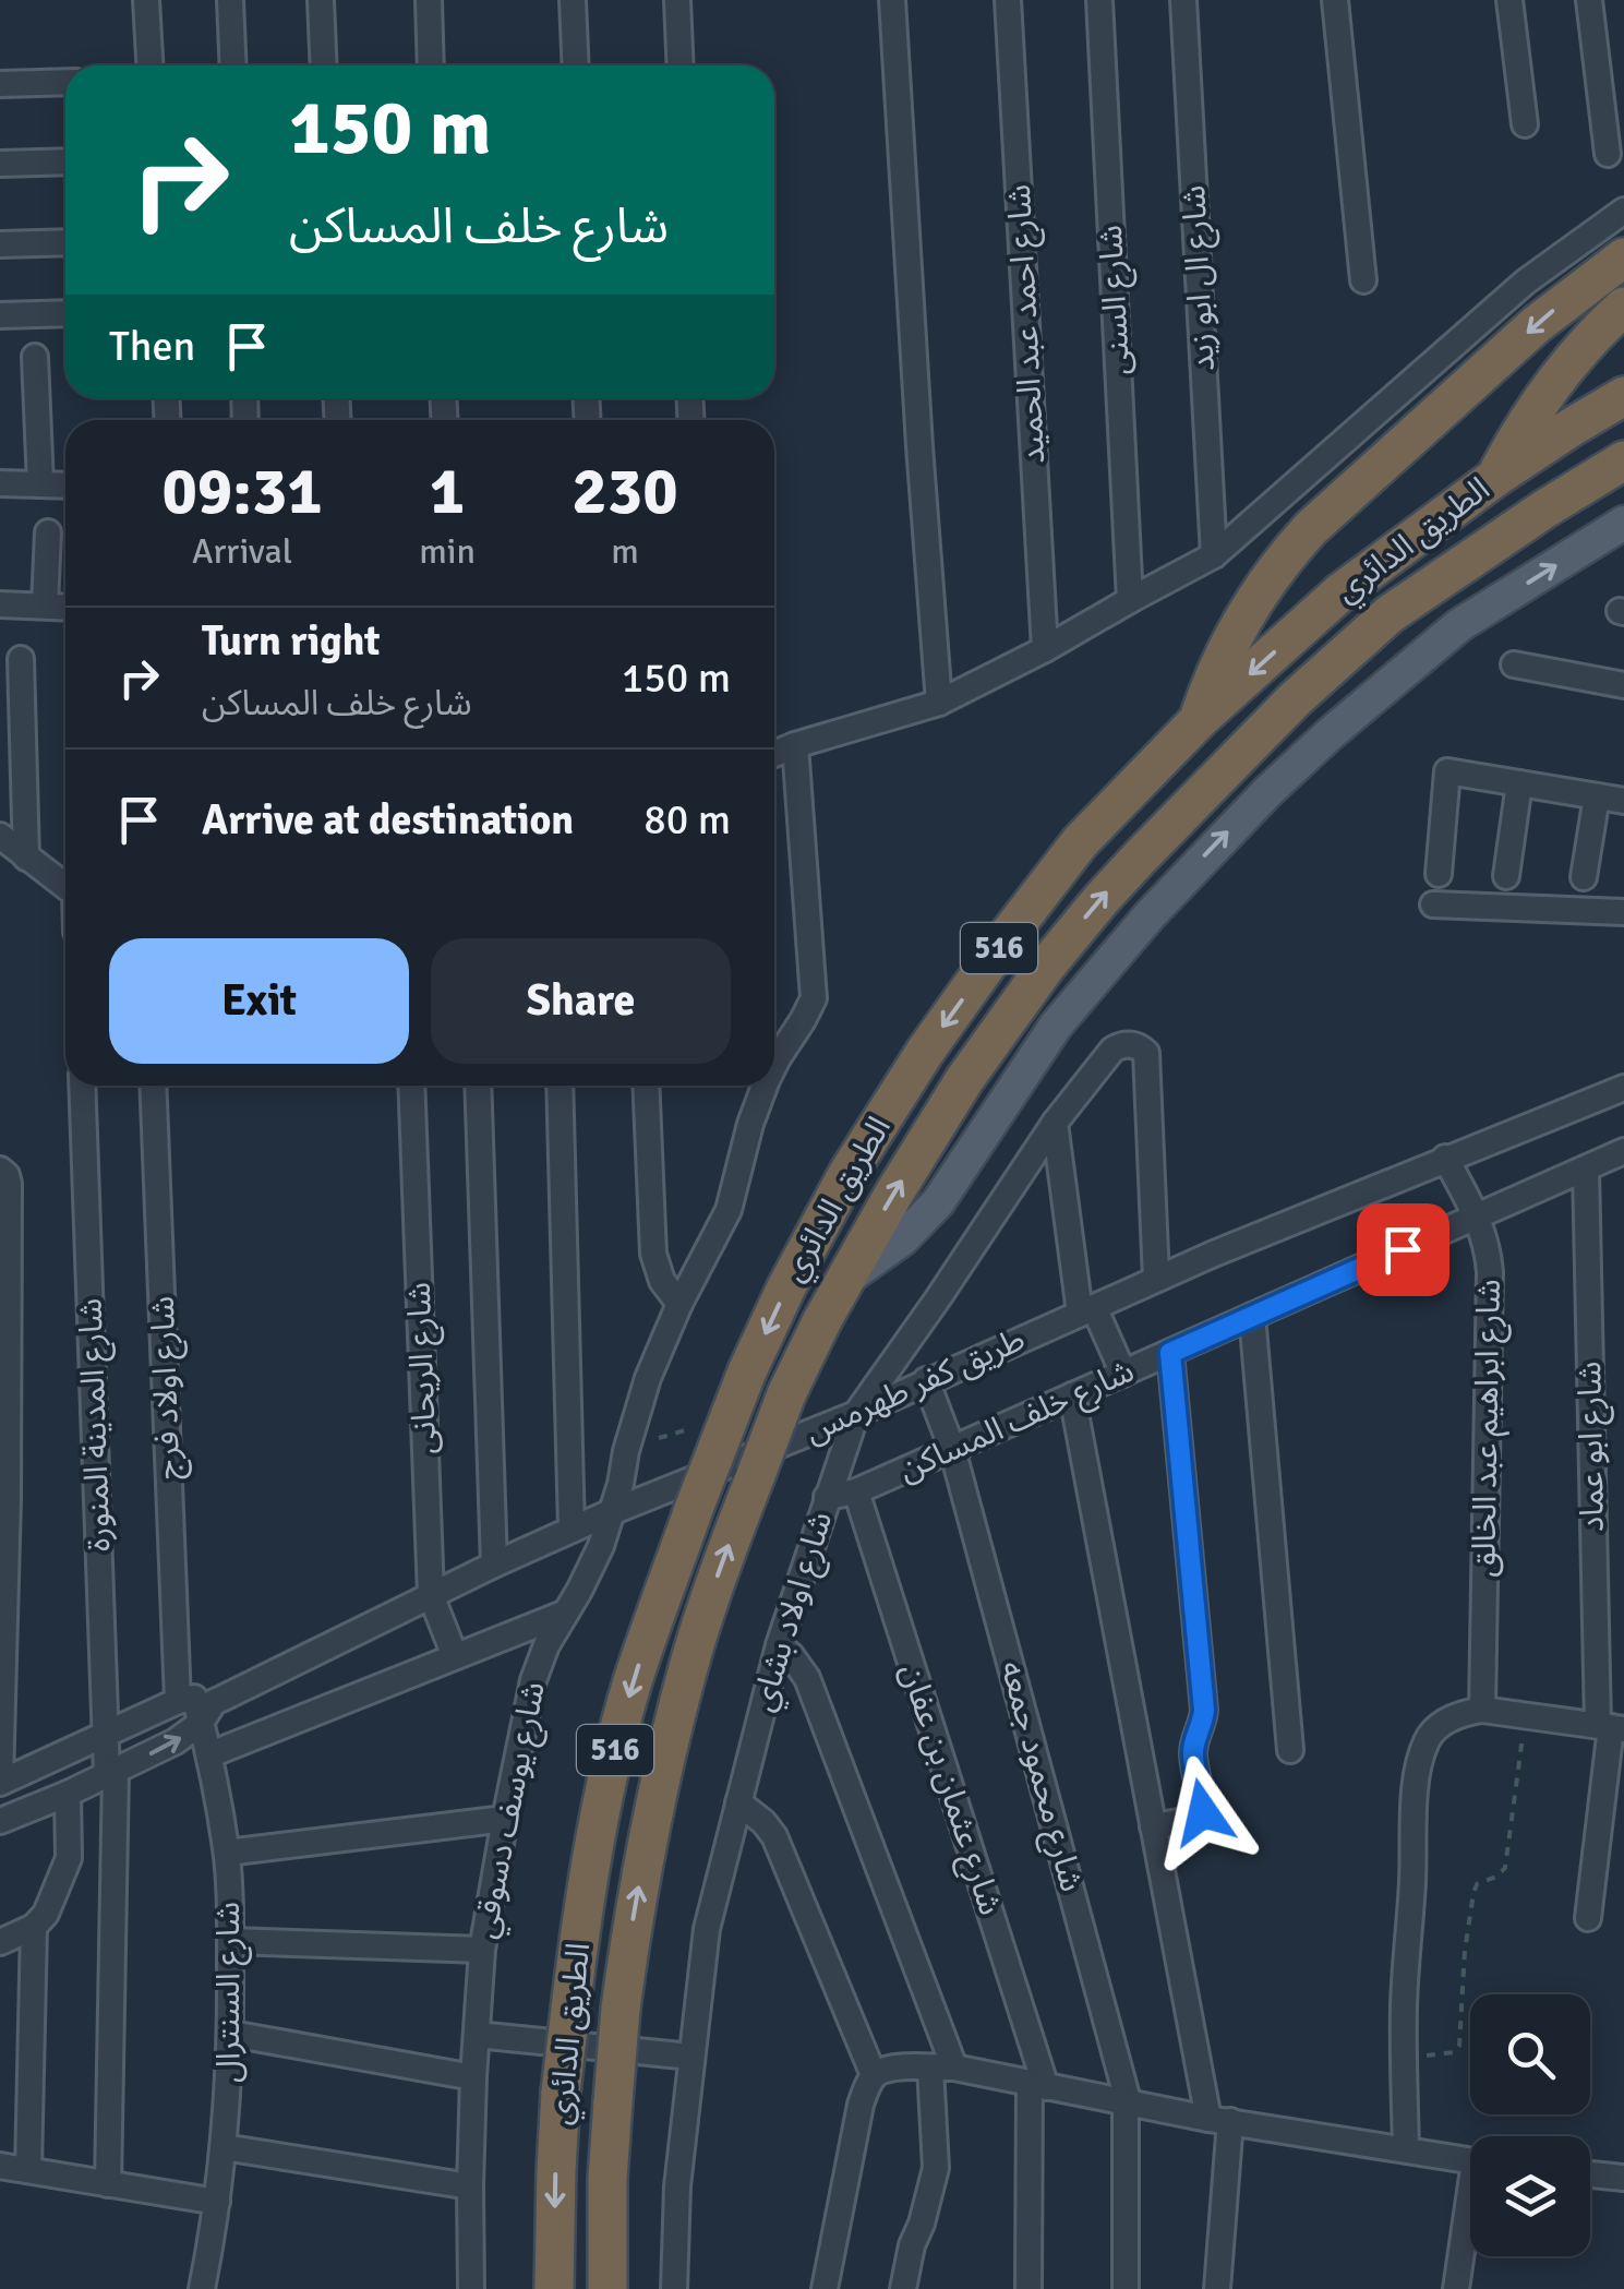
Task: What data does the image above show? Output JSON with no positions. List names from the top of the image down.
{
  "streets": {
    "highway": ["الطريق الدائري", "516"],
    "street": [
      "شارع ال ابو زيد",
      "شارع السنى",
      "شارع احمد عبد الحميد",
      "شارع الريحانى",
      "طريق كفر طهرمس",
      "شارع اولاد فرج",
      "شارع خلف المساكن",
      "شارع المدينة المنورة",
      "شارع ابراهيم عبد الخالق",
      "شارع ابو عماد",
      "شارع اولاد بشاي",
      "شارع محمود جمعه",
      "شارع عثمان بن عفان",
      "شارع يوسف دسوقي",
      "شارع السنترال"
    ]
  },
  "crossings": [
    ["شارع الريحانى", "طريق كفر طهرمس"],
    ["طريق كفر طهرمس", "شارع اولاد فرج"],
    ["طريق كفر طهرمس", "شارع المدينة المنورة"],
    ["طريق كفر طهرمس", "شارع ابراهيم عبد الخالق"],
    ["طريق كفر طهرمس", "شارع اولاد بشاي"],
    ["طريق كفر طهرمس", "شارع محمود جمعه"],
    ["طريق كفر طهرمس", "شارع يوسف دسوقي"],
    ["طريق كفر طهرمس", "شارع السنترال"],
    ["شارع اولاد فرج", "شارع السنترال"],
    ["شارع خلف المساكن", "شارع ابراهيم عبد الخالق"],
    ["شارع خلف المساكن", "شارع ابو عماد"],
    ["شارع خلف المساكن", "شارع اولاد بشاي"],
    ["شارع خلف المساكن", "شارع محمود جمعه"],
    ["شارع خلف المساكن", "شارع عثمان بن عفان"]
  ],
  "page": {
    "turn": ["150 m", "شارع خلف المساكن"],
    "then": "Then",
    "eta": [
      "09:31",
      "Arrival",
      "1",
      "min",
      "230",
      "m"
    ],
    "list": [
      {
        "name": "Turn right",
        "note": "شارع خلف المساكن",
        "value": "150 m"
      },
      {
        "name": "Arrive at destination",
        "value": "80 m"
      }
    ],
    "buttons": ["Exit", "Share"]
  }
}
